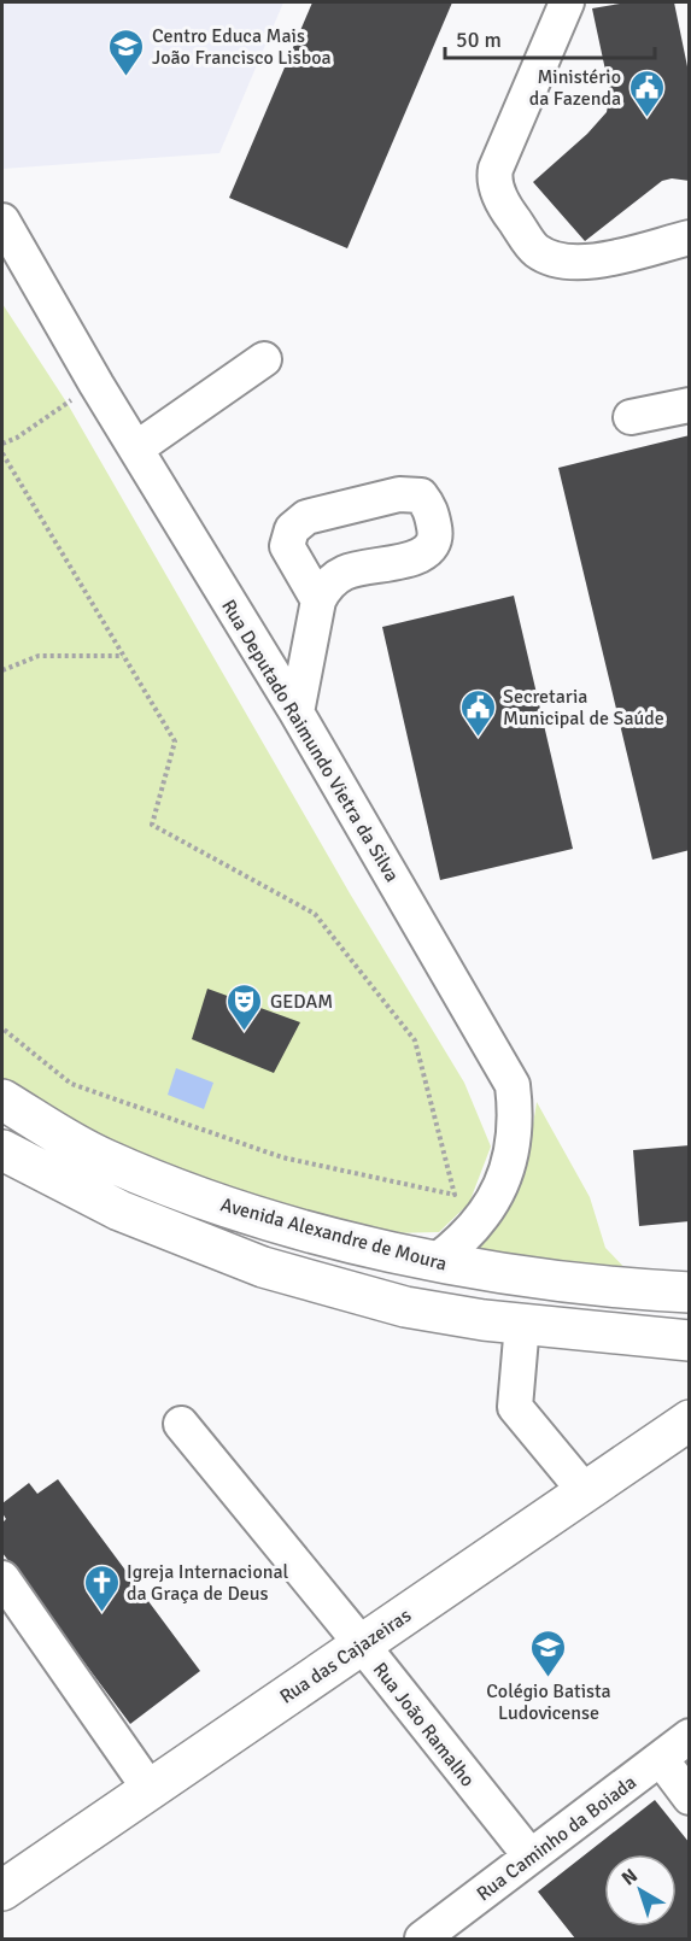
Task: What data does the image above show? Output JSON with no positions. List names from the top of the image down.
{
  "streets": {
    "main road": ["Avenida Alexandre de Moura", "Rua das Cajazeiras"],
    "street": ["Rua Deputado Raimundo Vietra da Silva", "Rua João Ramalho", "Rua Caminho da Boiada"]
  },
  "crossings": [
    ["Rua Deputado Raimundo Vietra da Silva", "Avenida Alexandre de Moura"],
    ["Rua das Cajazeiras", "Rua João Ramalho"],
    ["Rua João Ramalho", "Rua Caminho da Boiada"]
  ],
  "places": {
    "school or university": ["Centro Educa Mais João Francisco Lisboa", "Colégio Batista Ludovicense"],
    "public building": ["Ministério da Fazenda", "Secretaria Municipal de Saúde"],
    "theatre": ["GEDAM"],
    "church": ["Igreja Internacional da Graça de Deus"]
  },
  "scale_bar": "50 m",
  "north": "top left"
}
